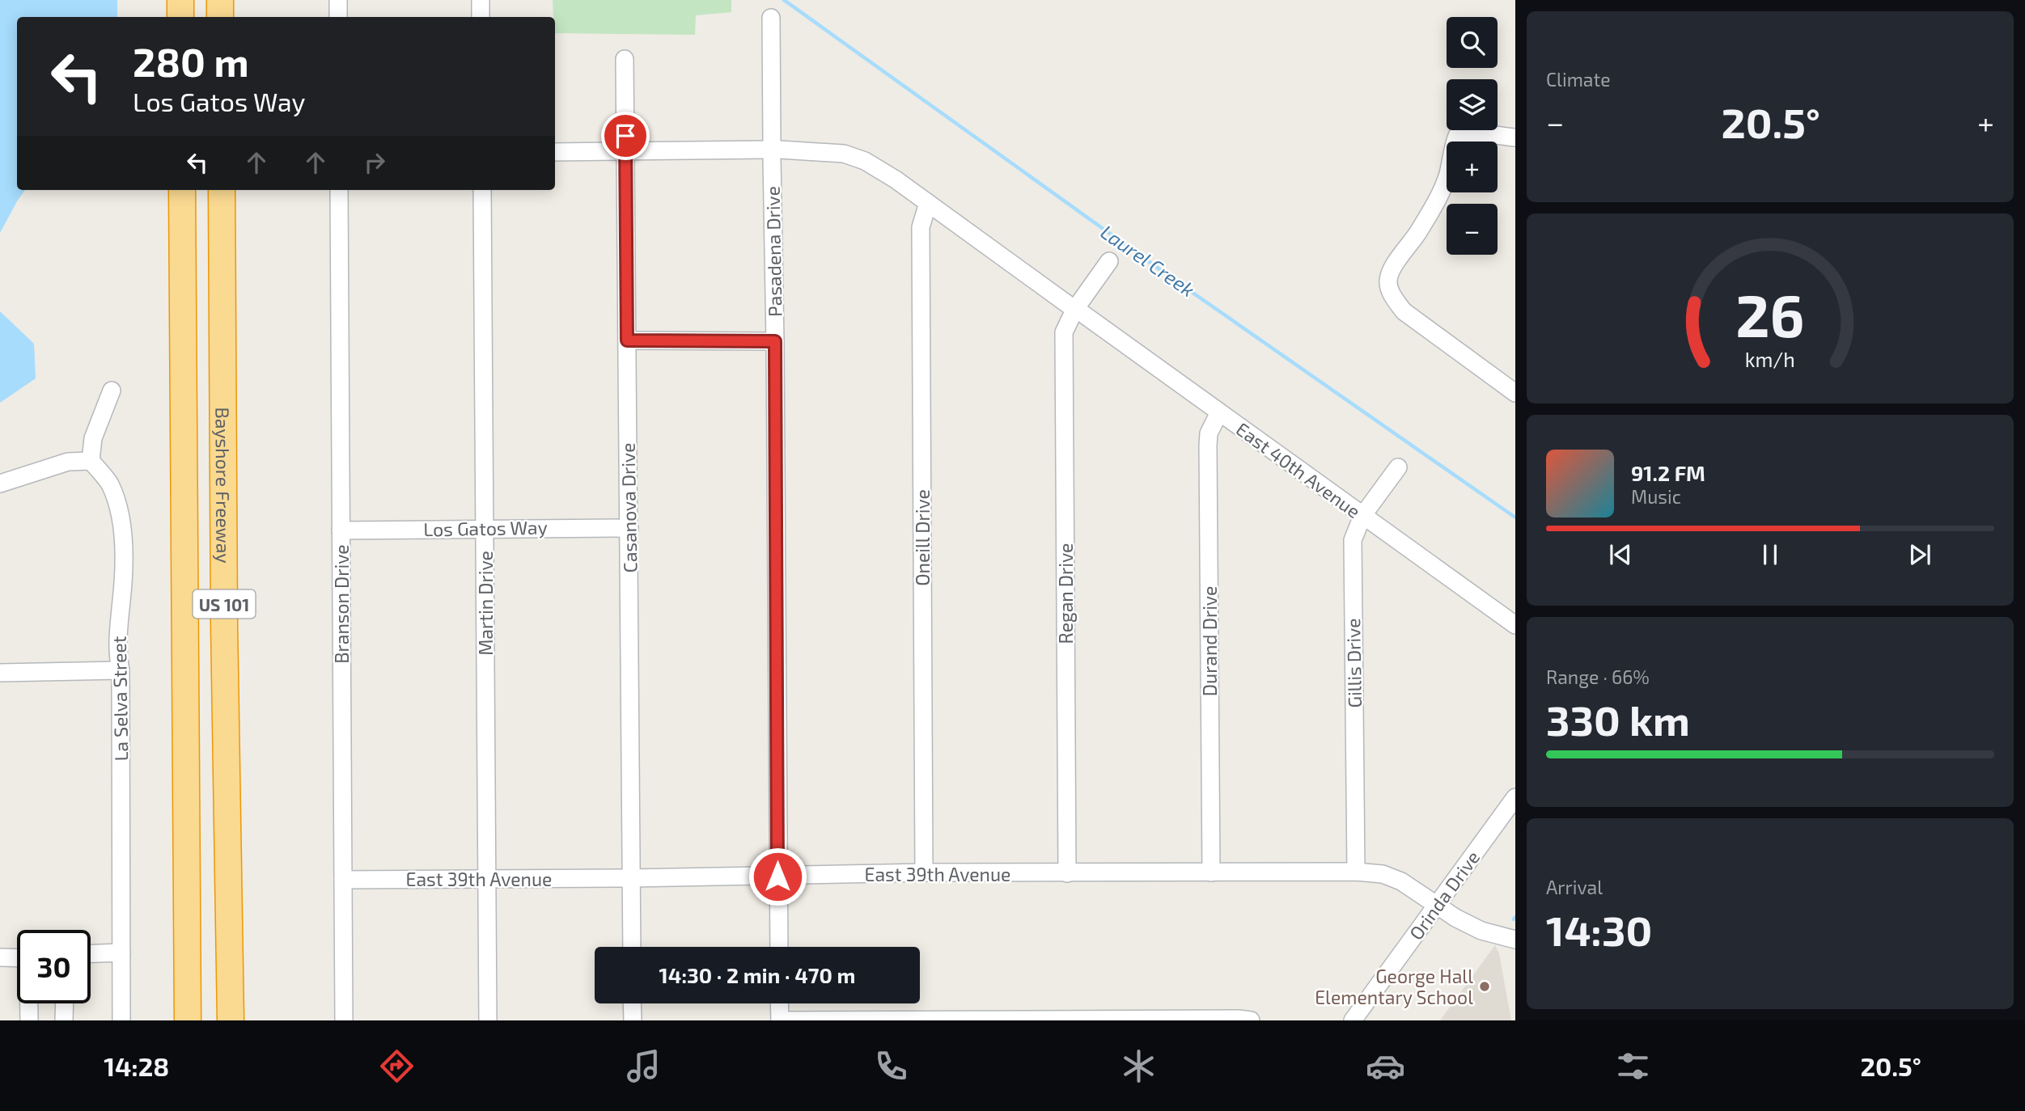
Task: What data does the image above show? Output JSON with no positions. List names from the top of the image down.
{
  "streets": {
    "highway": ["Bayshore Freeway", "US 101"],
    "street": [
      "Pasadena Drive",
      "East 40th Avenue",
      "Casanova Drive",
      "Los Gatos Way",
      "Oneill Drive",
      "Regan Drive",
      "Martin Drive",
      "Branson Drive",
      "Durand Drive",
      "Gillis Drive",
      "La Selva Street",
      "East 39th Avenue",
      "Orinda Drive"
    ]
  },
  "crossings": [
    ["Pasadena Drive", "East 40th Avenue"],
    ["Pasadena Drive", "East 39th Avenue"],
    ["East 40th Avenue", "Casanova Drive"],
    ["East 40th Avenue", "Oneill Drive"],
    ["East 40th Avenue", "Regan Drive"],
    ["East 40th Avenue", "Durand Drive"],
    ["East 40th Avenue", "Gillis Drive"],
    ["Casanova Drive", "Los Gatos Way"],
    ["Casanova Drive", "East 39th Avenue"],
    ["Los Gatos Way", "Martin Drive"],
    ["Los Gatos Way", "Branson Drive"],
    ["Oneill Drive", "East 39th Avenue"],
    ["Regan Drive", "East 39th Avenue"],
    ["Martin Drive", "East 39th Avenue"],
    ["Branson Drive", "East 39th Avenue"],
    ["Durand Drive", "East 39th Avenue"],
    ["Gillis Drive", "East 39th Avenue"],
    ["East 39th Avenue", "Orinda Drive"]
  ],
  "water": ["Laurel Creek"],
  "places": ["George Hall Elementary School"],
  "page": {
    "tile": [
      "Climate",
      ["Range · 66%", "330 km"],
      ["Arrival", "14:30"]
    ],
    "map_buttons": ["+", "−"],
    "turn": ["280 m", "Los Gatos Way"],
    "heat": ["−", "20.5°", "+"],
    "song": ["91.2 FM", "Music"],
    "limit": "30",
    "trip": "14:30 · 2 min · 470 m",
    "tabs": ["14:28", "20.5°"],
    "gauge": ["26", "km/h"]
  }
}
